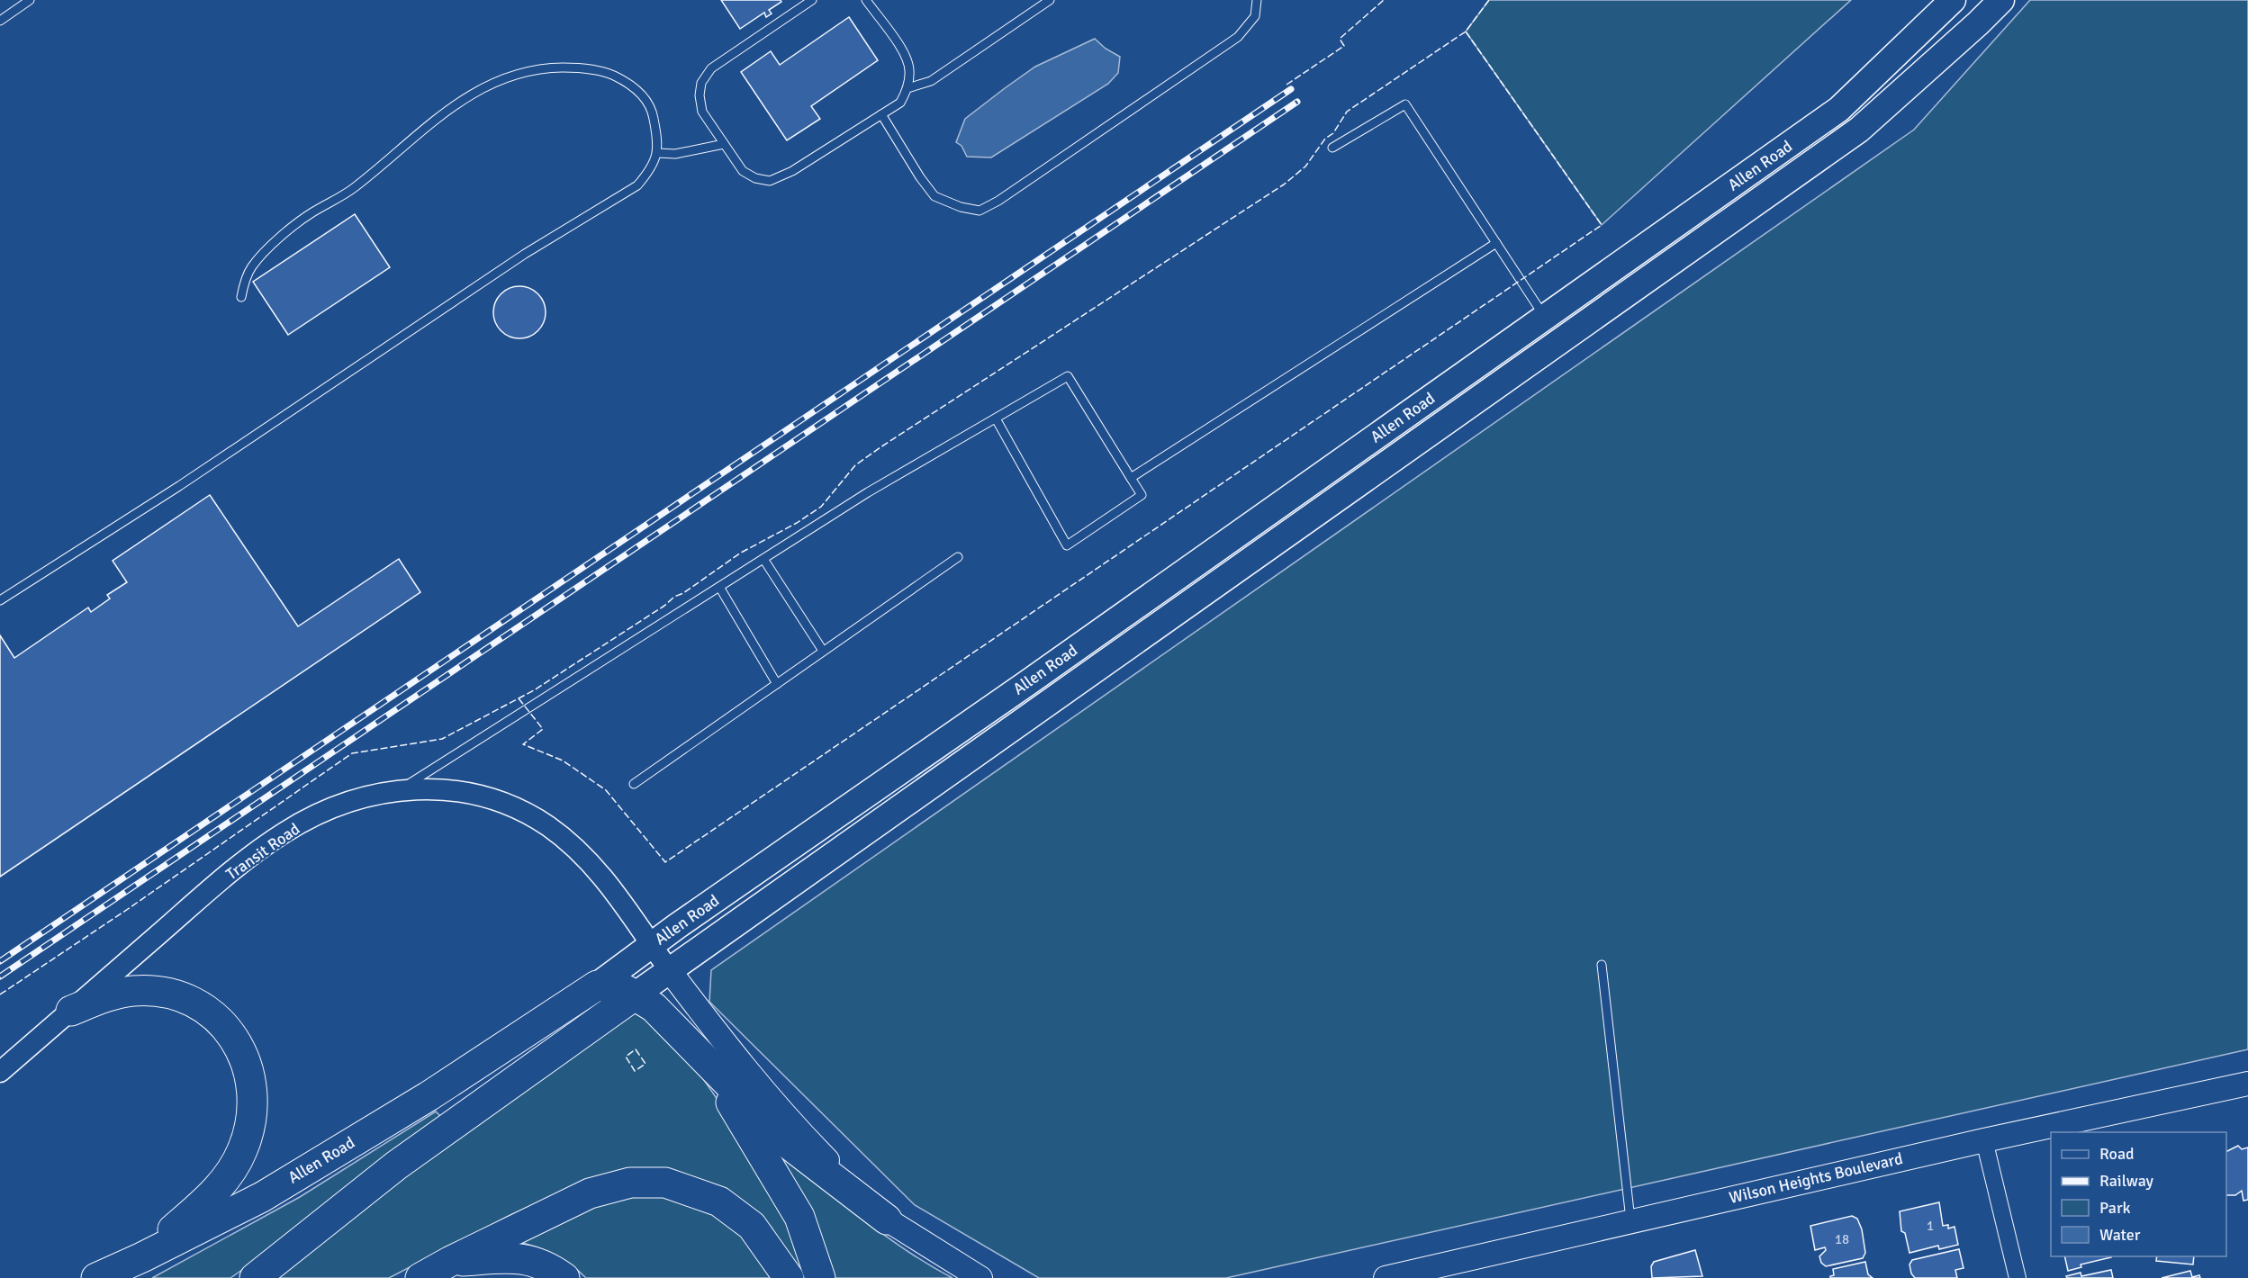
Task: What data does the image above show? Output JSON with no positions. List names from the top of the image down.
{
  "streets": {
    "highway": ["Allen Road"],
    "main road": ["Wilson Heights Boulevard"],
    "street": ["Transit Road"]
  },
  "crossings": [
    ["Allen Road", "Transit Road"]
  ],
  "house_numbers": ["1", "18"],
  "legend": [
    "Road",
    "Railway",
    "Park",
    "Water"
  ]
}
